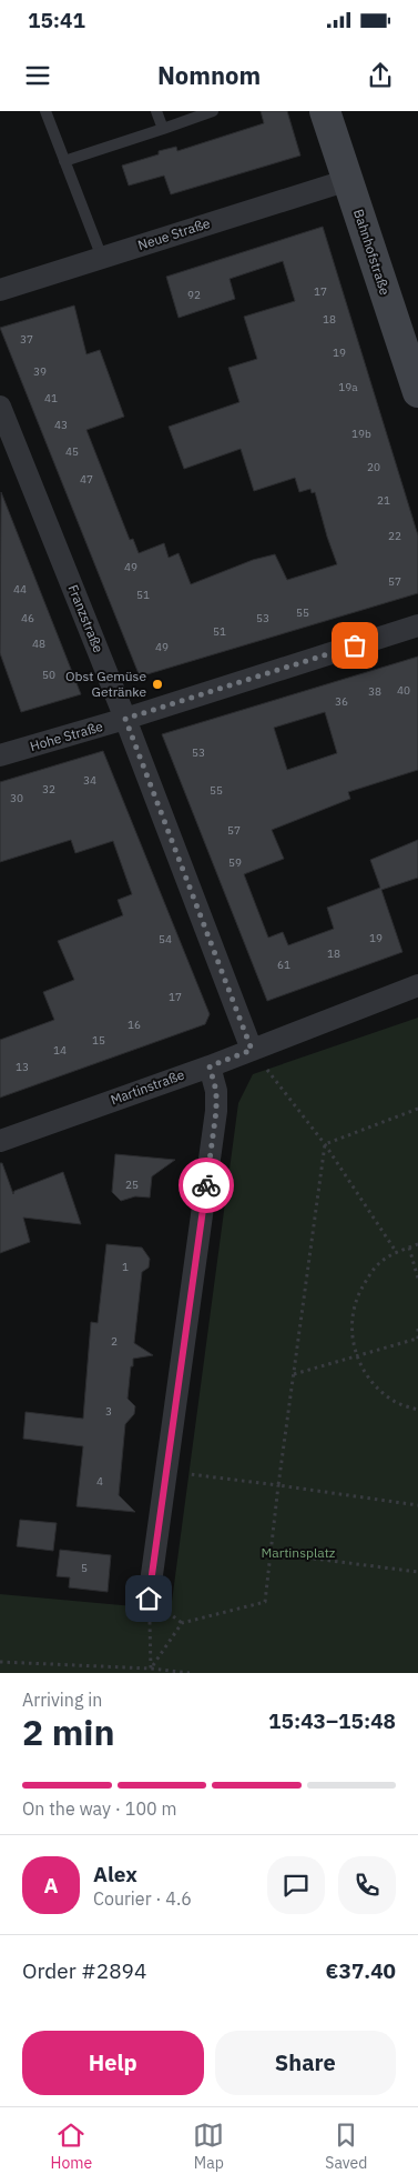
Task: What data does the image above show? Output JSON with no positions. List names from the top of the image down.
{
  "streets": {
    "main road": ["Bahnhofstraße"],
    "street": [
      "Neue Straße",
      "Franzstraße",
      "Hohe Straße",
      "Martinstraße"
    ]
  },
  "crossings": [
    ["Neue Straße", "Bahnhofstraße"],
    ["Franzstraße", "Hohe Straße"],
    ["Franzstraße", "Martinstraße"]
  ],
  "parks": ["Martinsplatz"],
  "places": ["Obst Gemüse Getränke"],
  "house_numbers": [
    "17",
    "92",
    "18",
    "37",
    "19",
    "39",
    "19a",
    "41",
    "43",
    "19b",
    "45",
    "20",
    "47",
    "21",
    "22",
    "49",
    "57",
    "44",
    "51",
    "55",
    "46",
    "53",
    "51",
    "48",
    "49",
    "50",
    "40",
    "38",
    "36",
    "53",
    "34",
    "32",
    "55",
    "30",
    "57",
    "59",
    "19",
    "54",
    "18",
    "61",
    "17",
    "16",
    "15",
    "14",
    "13",
    "25",
    "1",
    "2",
    "3",
    "4",
    "5"
  ],
  "page": {
    "status": "15:41",
    "header": "Nomnom",
    "heading": ["2 min", "Arriving in", "15:43–15:48"],
    "panel": [
      "Alex",
      "Courier · 4.6",
      "Order #2894",
      "€37.40"
    ],
    "bar": "On the way · 100 m",
    "round": "A",
    "buttons": ["Help", "Share"],
    "tabs": ["Home", "Map", "Saved"]
  }
}
